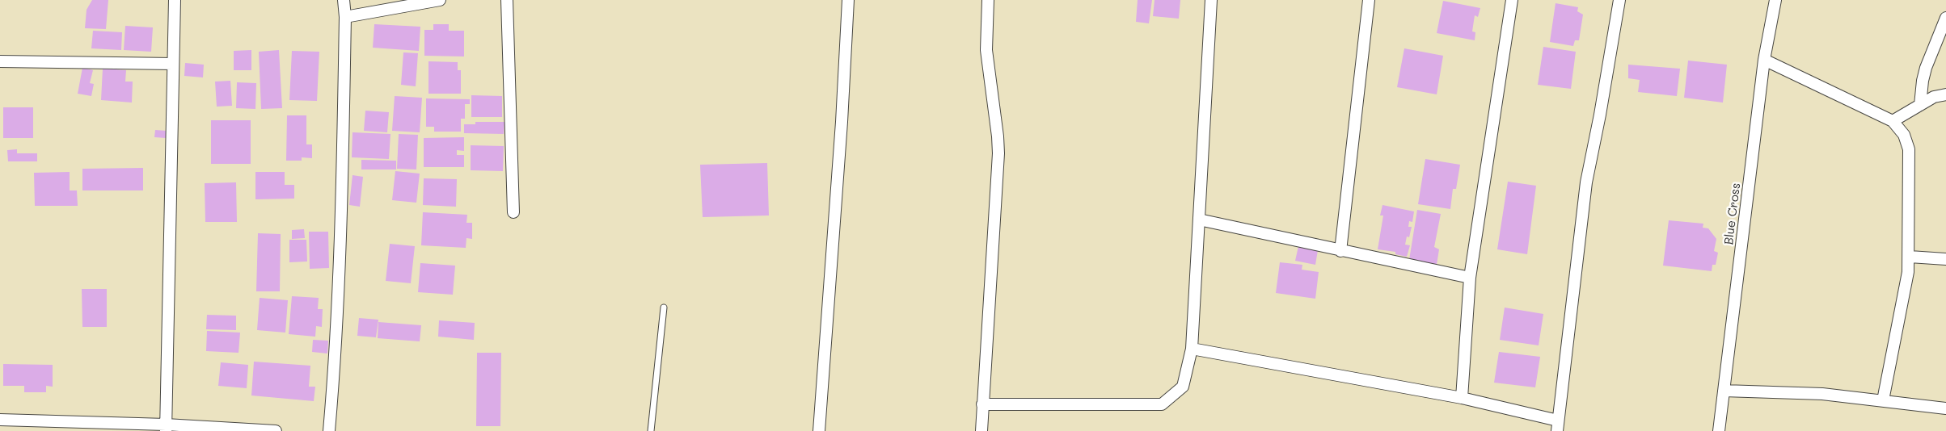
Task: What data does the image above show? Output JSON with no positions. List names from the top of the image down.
{
  "streets": {
    "street": ["Blue Cross"]
  }
}
